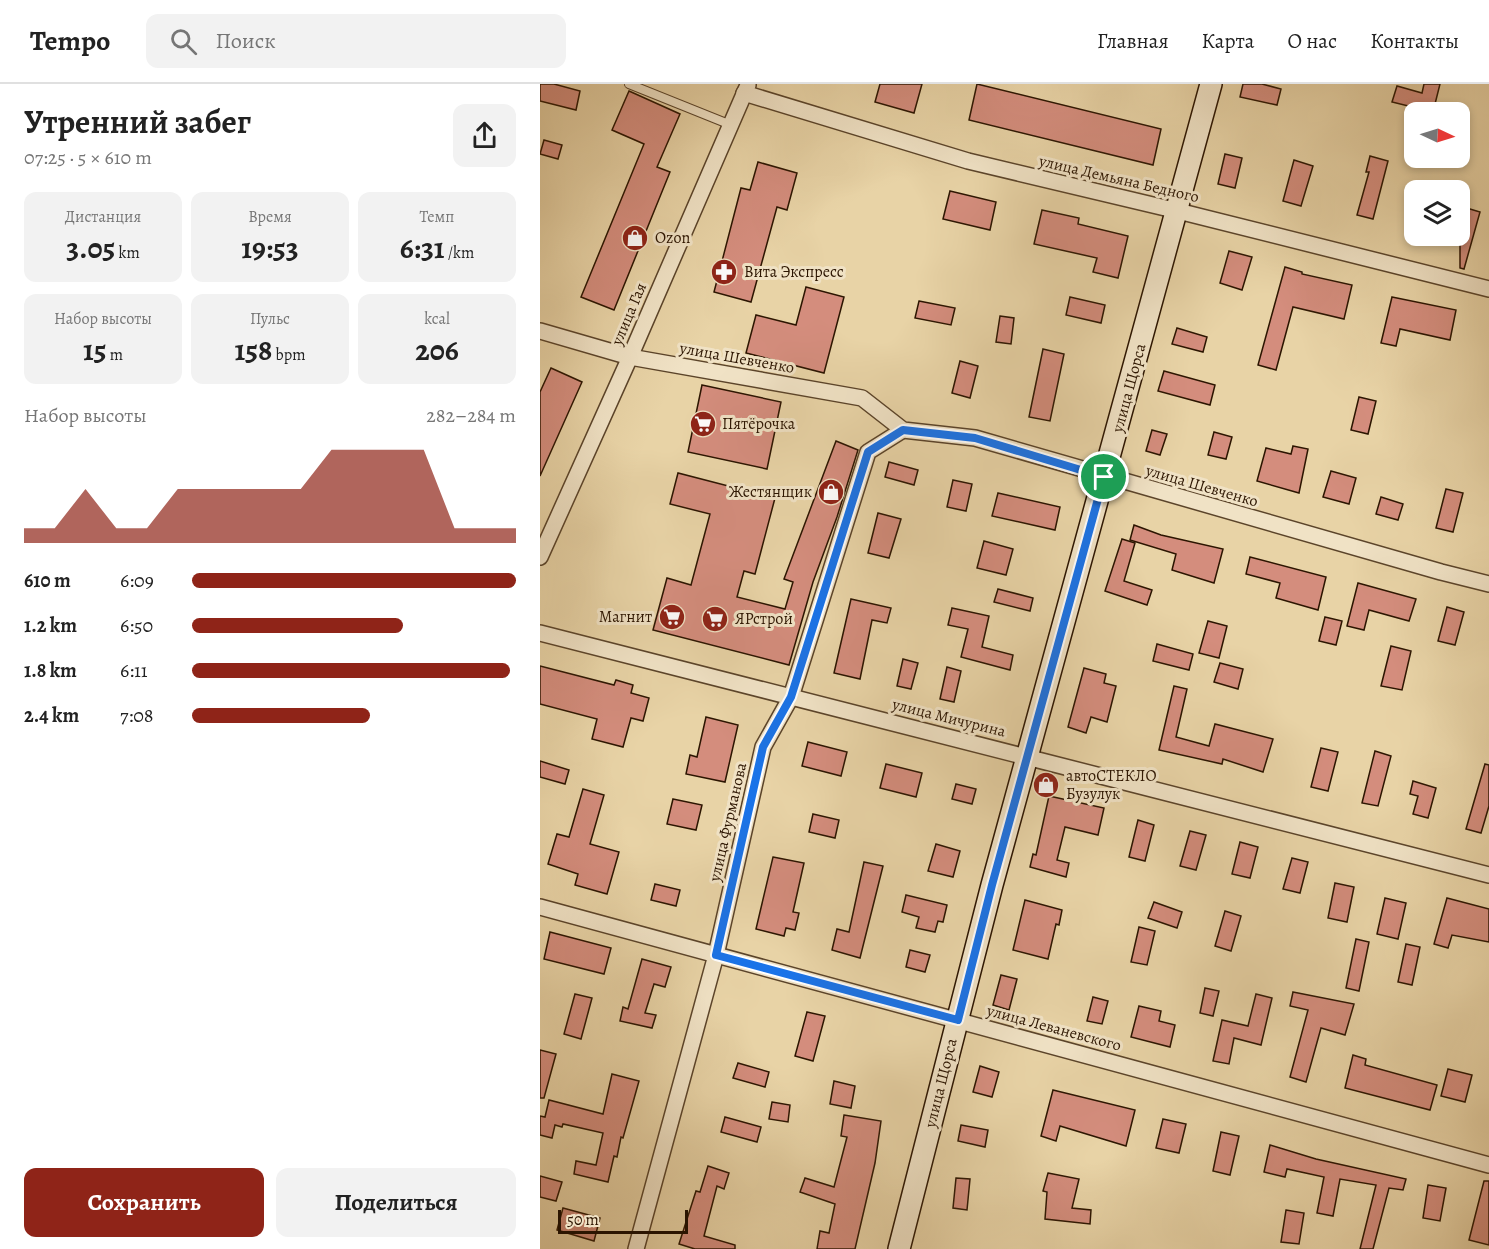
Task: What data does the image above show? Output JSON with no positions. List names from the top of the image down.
{
  "streets": {
    "main road": ["улица Щорса"],
    "street": [
      "улица Демьяна Бедного",
      "улица Гая",
      "улица Шевченко",
      "улица Мичурина",
      "улица Фурманова",
      "улица Леваневского"
    ]
  },
  "crossings": [
    ["улица Демьяна Бедного", "улица Гая"],
    ["улица Демьяна Бедного", "улица Щорса"],
    ["улица Гая", "улица Шевченко"],
    ["улица Шевченко", "улица Щорса"],
    ["улица Шевченко", "улица Фурманова"],
    ["улица Щорса", "улица Мичурина"],
    ["улица Щорса", "улица Леваневского"],
    ["улица Мичурина", "улица Фурманова"],
    ["улица Фурманова", "улица Леваневского"]
  ],
  "places": {
    "shop": ["Ozon", "Жестянщик", "автоСТЕКЛО Бузулук"],
    "pharmacy": ["Вита Экспресс"],
    "supermarket": ["Пятёрочка", "Магнит", "ЯРстрой"]
  },
  "scale_bar": "50 m",
  "north": "right",
  "page": {
    "header": "Tempo",
    "search": "Поиск",
    "nav": [
      "Главная",
      "Карта",
      "О нас",
      "Контакты"
    ],
    "heading": ["Утренний забег", "07:25 · 5 × 610 m"],
    "stats": [
      ["Дистанция", "3.05 km"],
      ["Время", "19:53"],
      ["Темп", "6:31 /km"],
      ["Набор высоты", "15 m"],
      ["Пульс", "158 bpm"],
      ["kcal", "206"]
    ],
    "chart": ["Набор высоты", "282–284 m"],
    "list": [
      {
        "name": "610 m",
        "note": "6:09"
      },
      {
        "name": "1.2 km",
        "note": "6:50"
      },
      {
        "name": "1.8 km",
        "note": "6:11"
      },
      {
        "name": "2.4 km",
        "note": "7:08"
      }
    ],
    "buttons": ["Сохранить", "Поделиться"],
    "scale": "50 m"
  }
}
